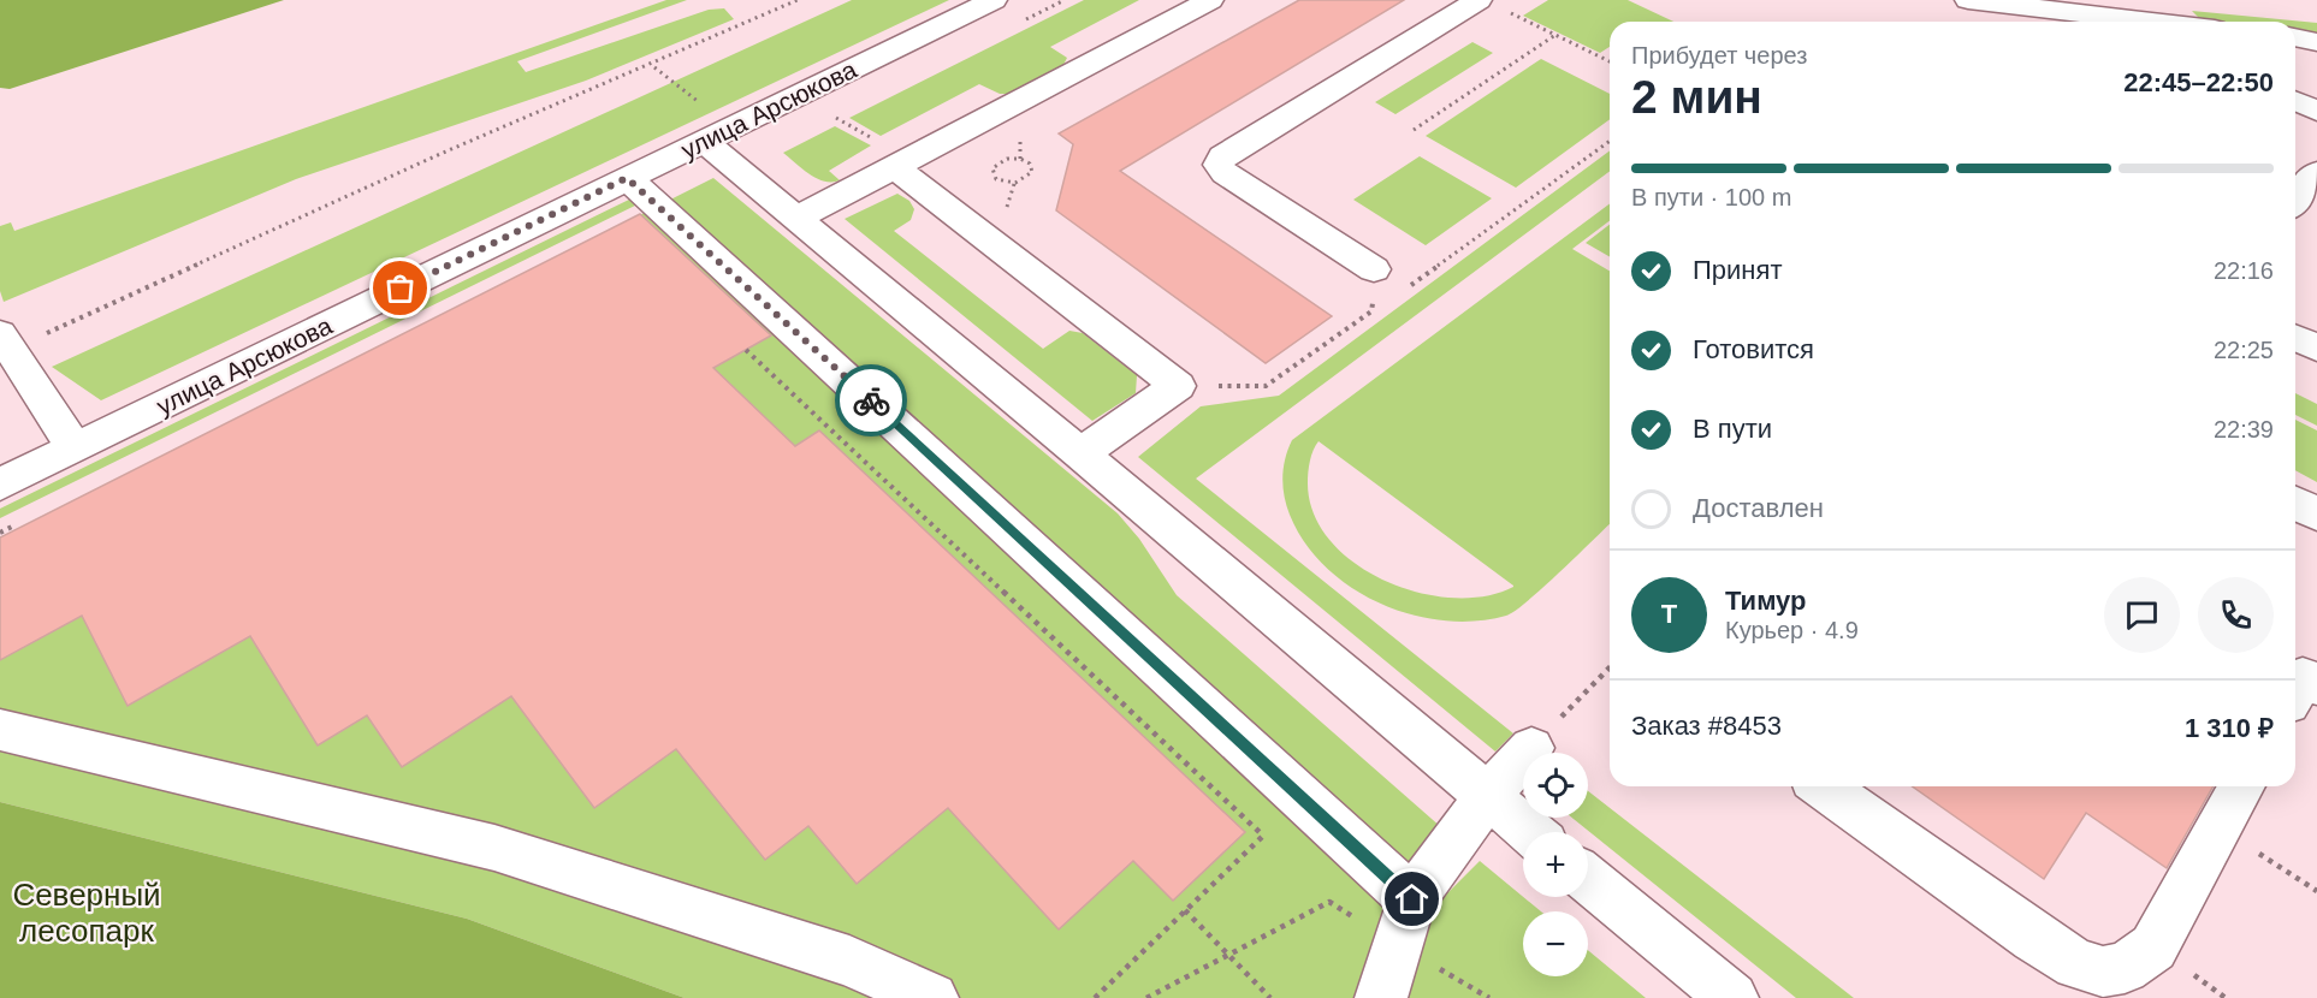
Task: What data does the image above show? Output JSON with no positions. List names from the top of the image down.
{
  "streets": {
    "street": ["улица Арсюкова"]
  },
  "parks": ["Северный лесопарк"],
  "page": {
    "heading": ["2 мин", "Прибудет через", "22:45–22:50"],
    "panel": [
      "Тимур",
      "Курьер · 4.9",
      "Заказ #8453",
      "1 310 ₽"
    ],
    "bar": "В пути · 100 m",
    "list": [
      ["Принят", "22:16"],
      ["Готовится", "22:25"],
      ["В пути", "22:39"],
      "Доставлен"
    ],
    "round": "Т",
    "map_buttons": ["+", "−"]
  }
}
